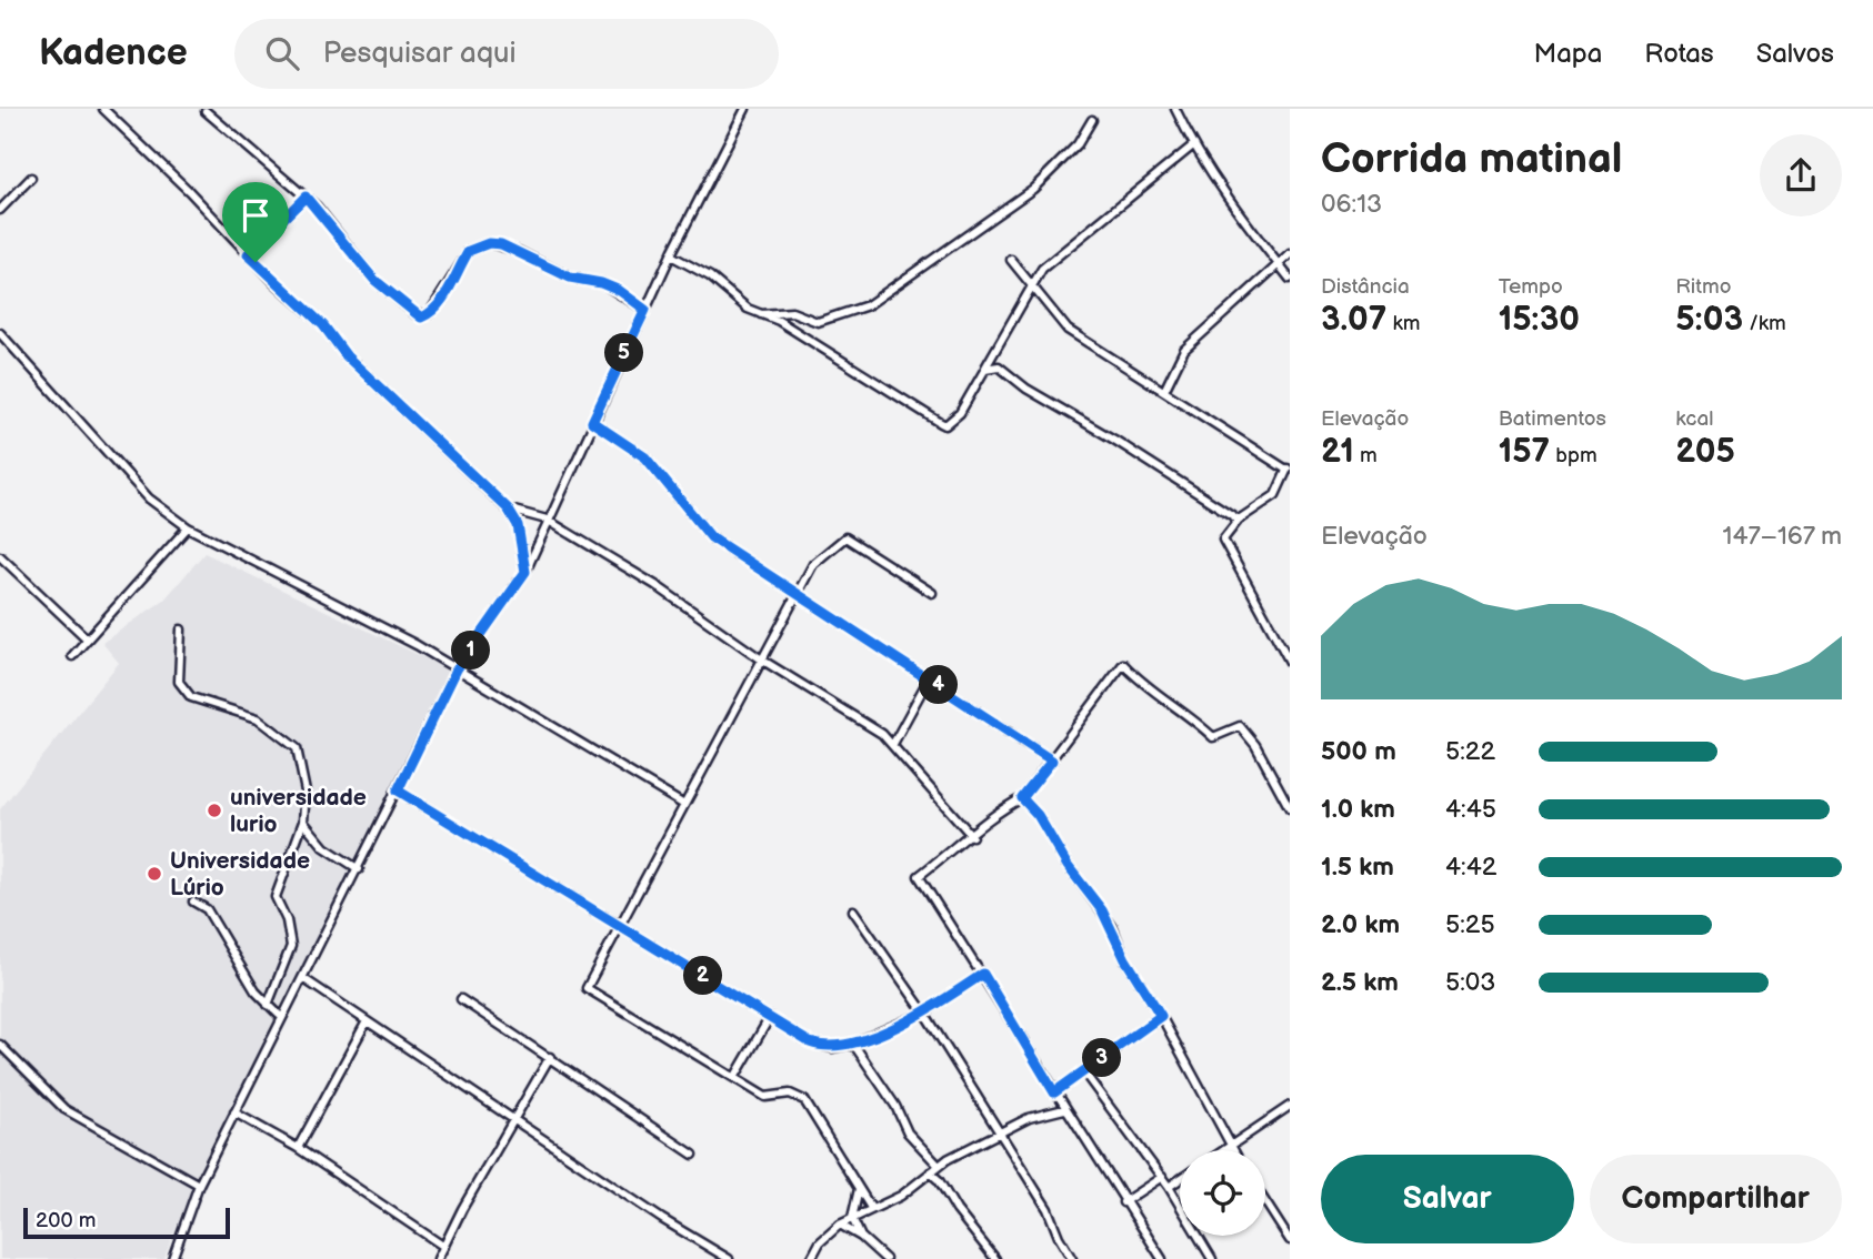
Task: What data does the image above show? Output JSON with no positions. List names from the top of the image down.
{
  "places": ["universidade lurio", "Universidade Lúrio"],
  "scale_bar": "200 m",
  "page": {
    "header": "Kadence",
    "search": "Pesquisar aqui",
    "nav": ["Mapa", "Rotas", "Salvos"],
    "heading": ["Corrida matinal", "06:13"],
    "stats": [
      ["Distância", "3.07 km"],
      ["Tempo", "15:30"],
      ["Ritmo", "5:03 /km"],
      ["Elevação", "21 m"],
      ["Batimentos", "157 bpm"],
      ["kcal", "205"]
    ],
    "pins": [
      "5",
      "1",
      "4",
      "2",
      "3"
    ],
    "chart": ["Elevação", "147–167 m"],
    "list": [
      {
        "name": "500 m",
        "note": "5:22"
      },
      {
        "name": "1.0 km",
        "note": "4:45"
      },
      {
        "name": "1.5 km",
        "note": "4:42"
      },
      {
        "name": "2.0 km",
        "note": "5:25"
      },
      {
        "name": "2.5 km",
        "note": "5:03"
      }
    ],
    "buttons": ["Salvar", "Compartilhar"],
    "scale": "200 m"
  }
}
